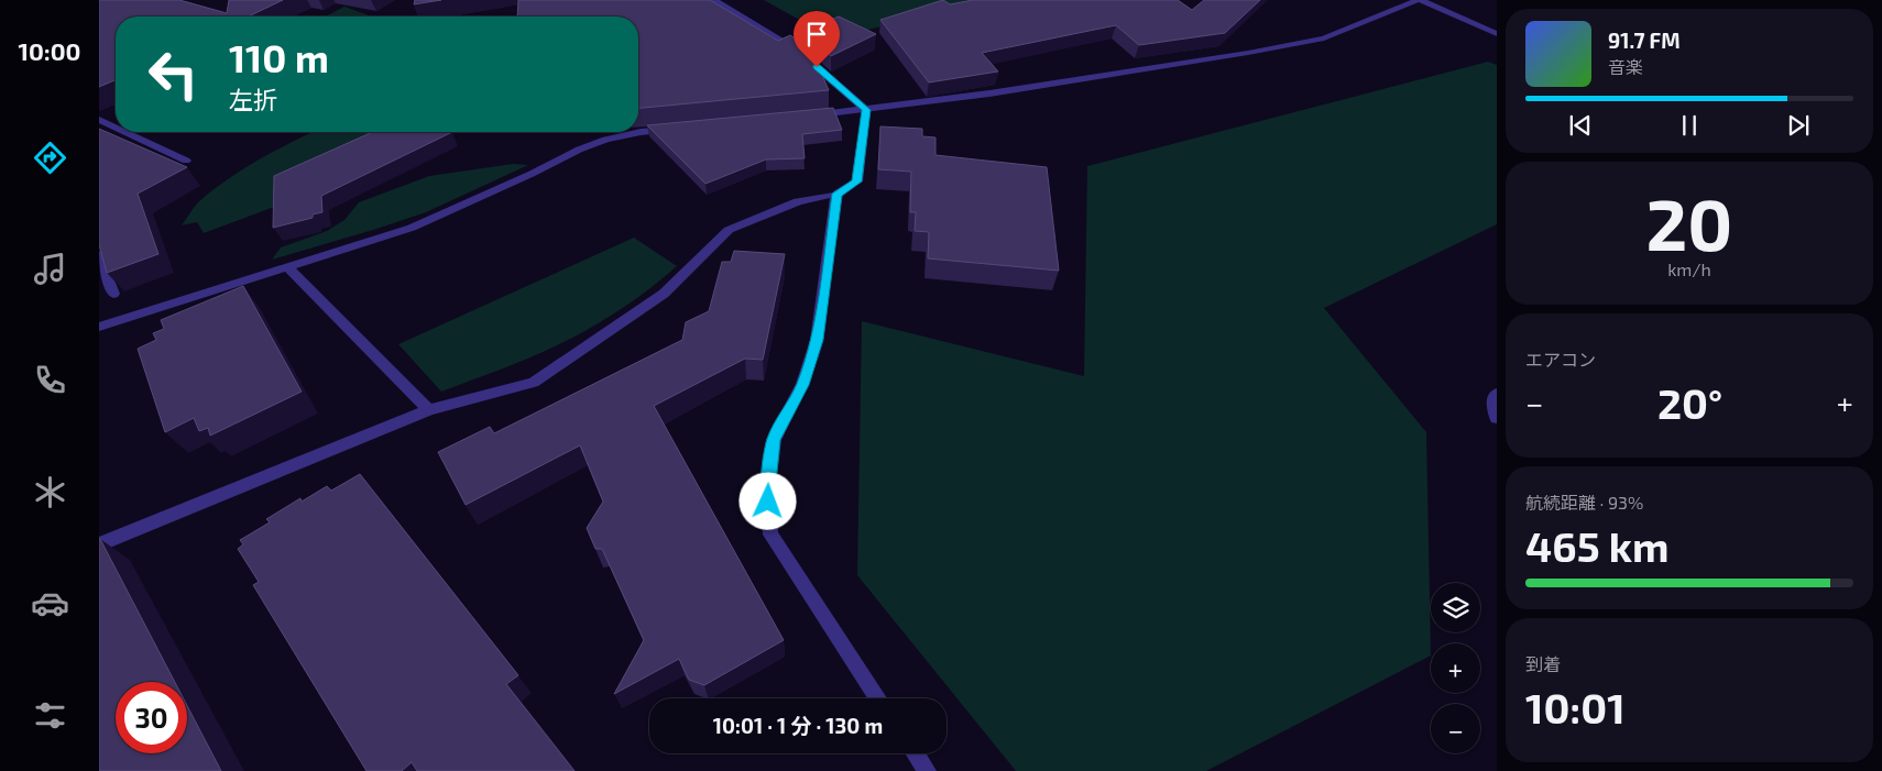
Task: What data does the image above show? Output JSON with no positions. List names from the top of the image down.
{
  "page": {
    "tabs": "10:00",
    "turn": ["110 m", "左折"],
    "song": ["91.7 FM", "音楽"],
    "tile": [
      ["20", "km/h"],
      "エアコン",
      ["航続距離 · 93%", "465 km"],
      ["到着", "10:01"]
    ],
    "heat": ["−", "20°", "+"],
    "map_buttons": ["+", "−"],
    "limit": "30",
    "trip": "10:01 · 1 分 · 130 m"
  }
}
